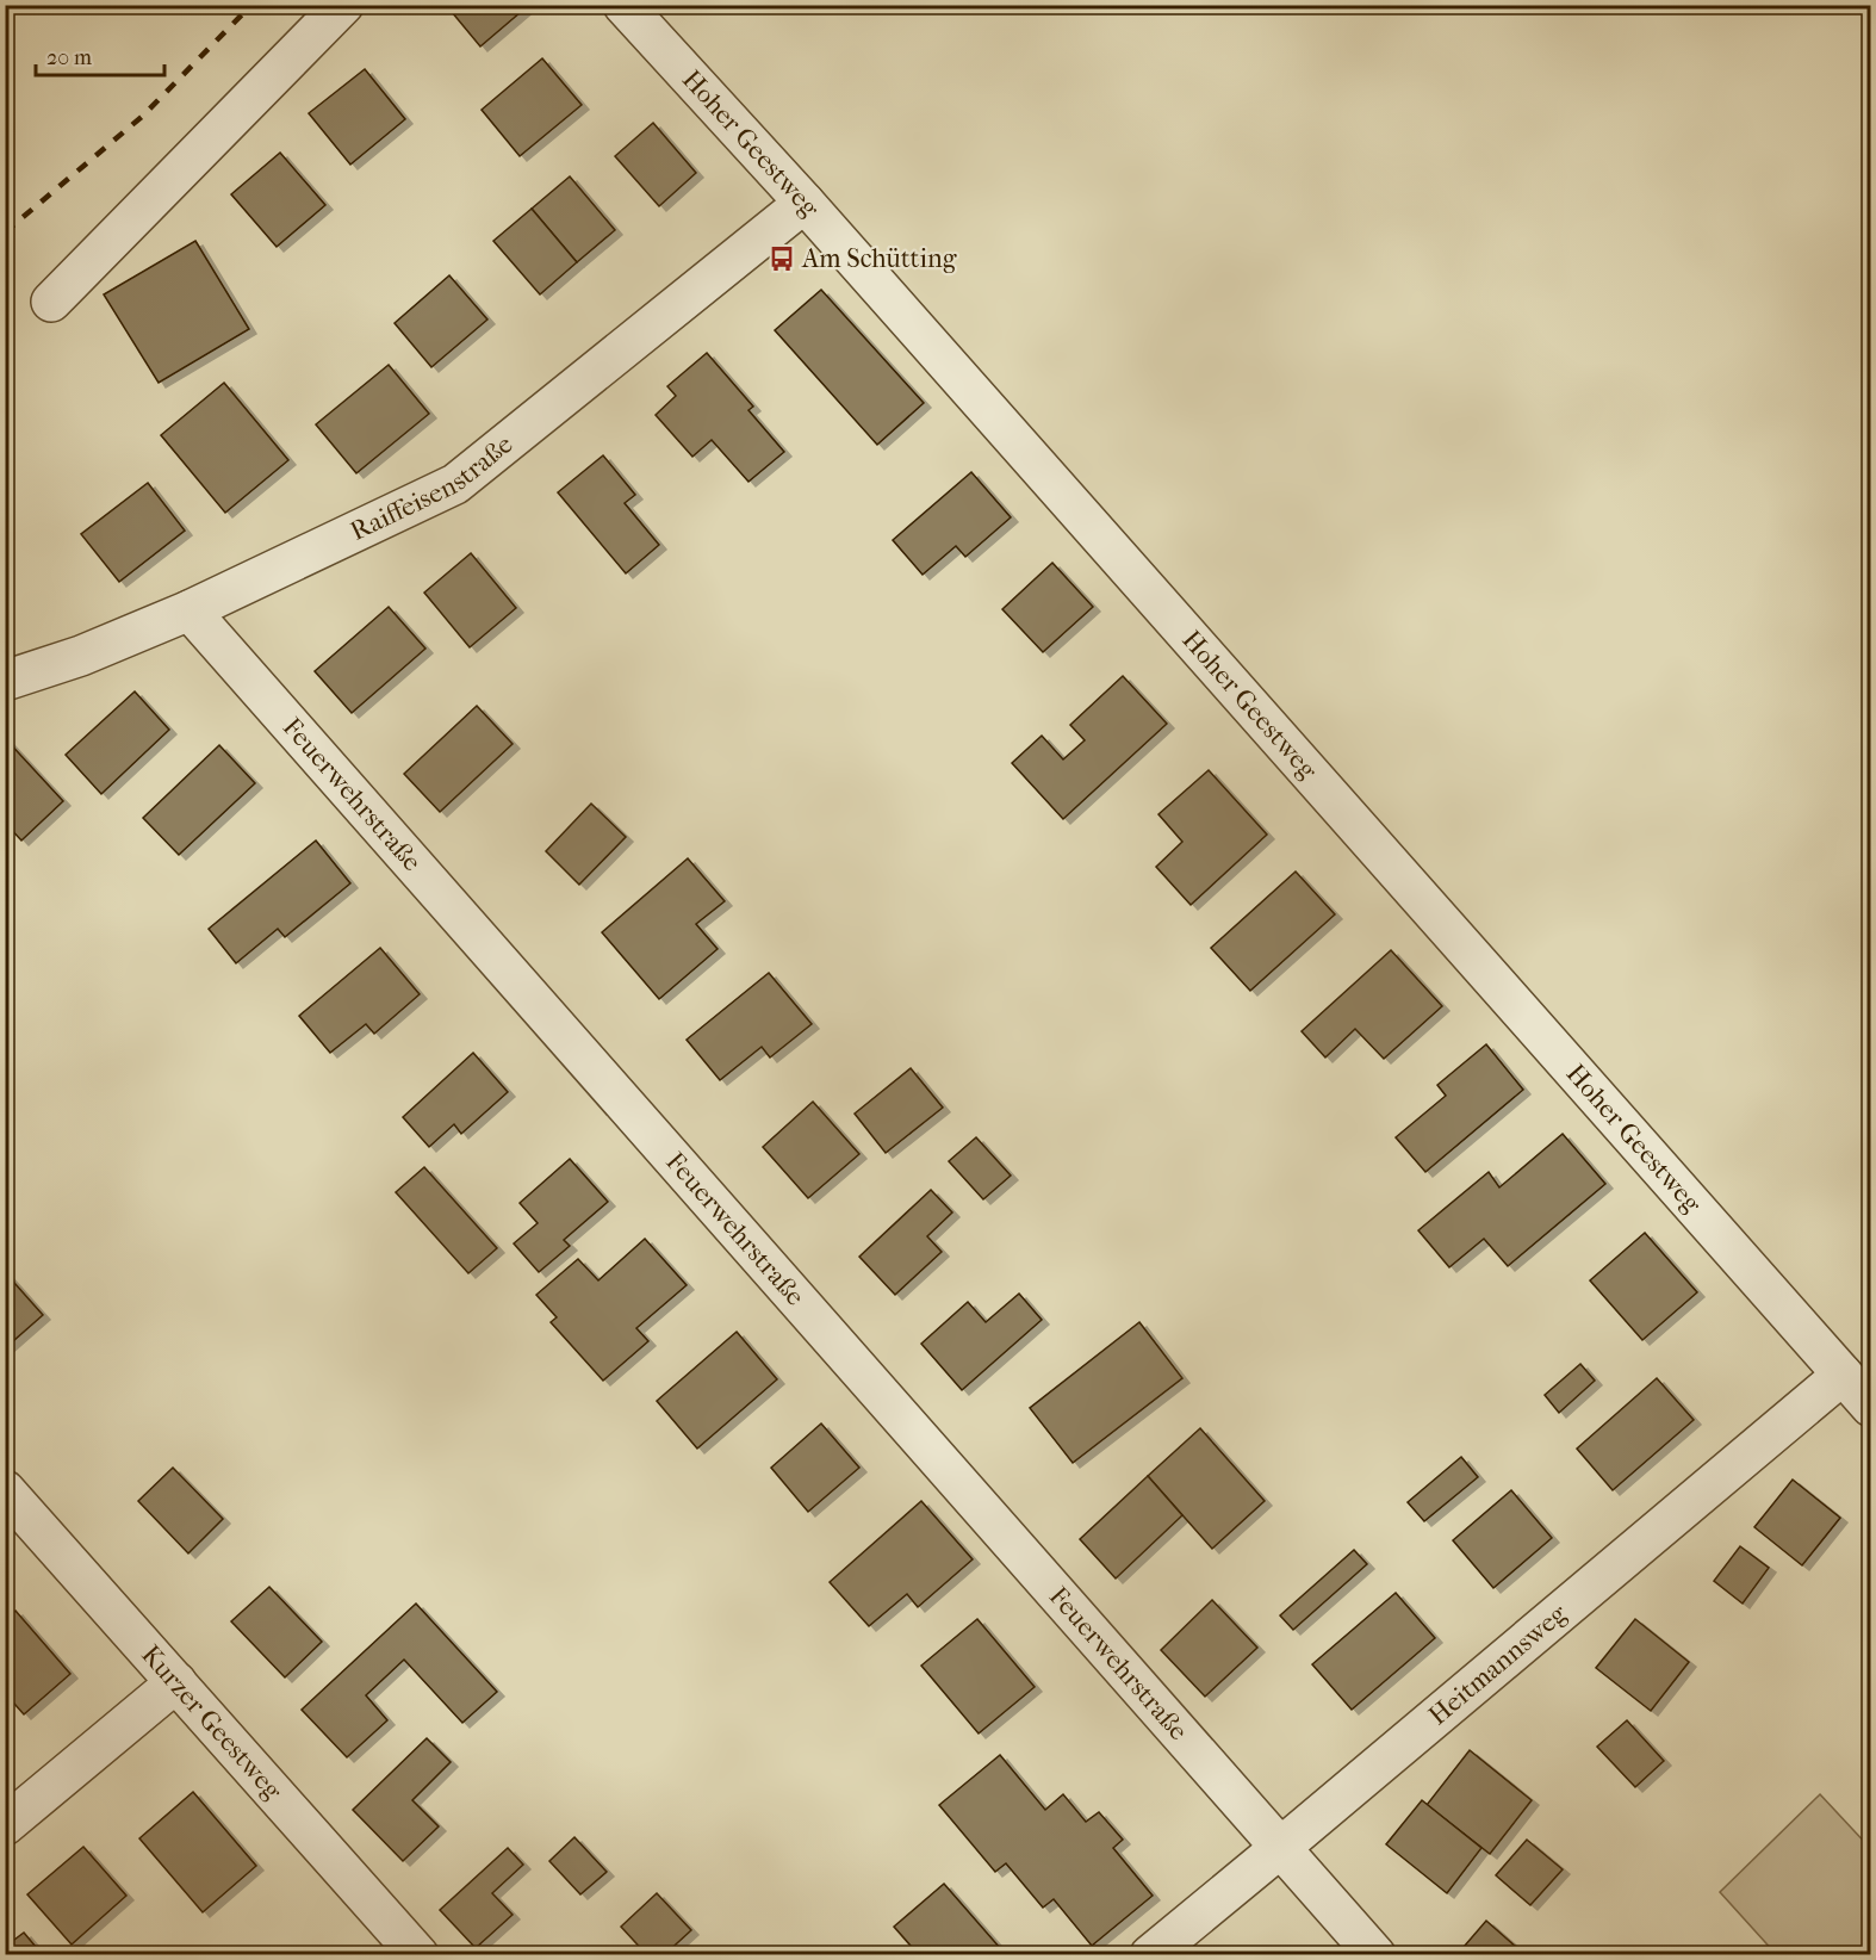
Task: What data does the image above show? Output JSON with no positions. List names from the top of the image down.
{
  "streets": {
    "street": [
      "Hoher Geestweg",
      "Raiffeisenstraße",
      "Feuerwehrstraße",
      "Heitmannsweg",
      "Kurzer Geestweg"
    ]
  },
  "crossings": [
    ["Hoher Geestweg", "Raiffeisenstraße"],
    ["Hoher Geestweg", "Heitmannsweg"],
    ["Raiffeisenstraße", "Feuerwehrstraße"],
    ["Feuerwehrstraße", "Heitmannsweg"]
  ],
  "places": {
    "bus stop": ["Am Schütting"]
  },
  "scale_bar": "20 m"
}
